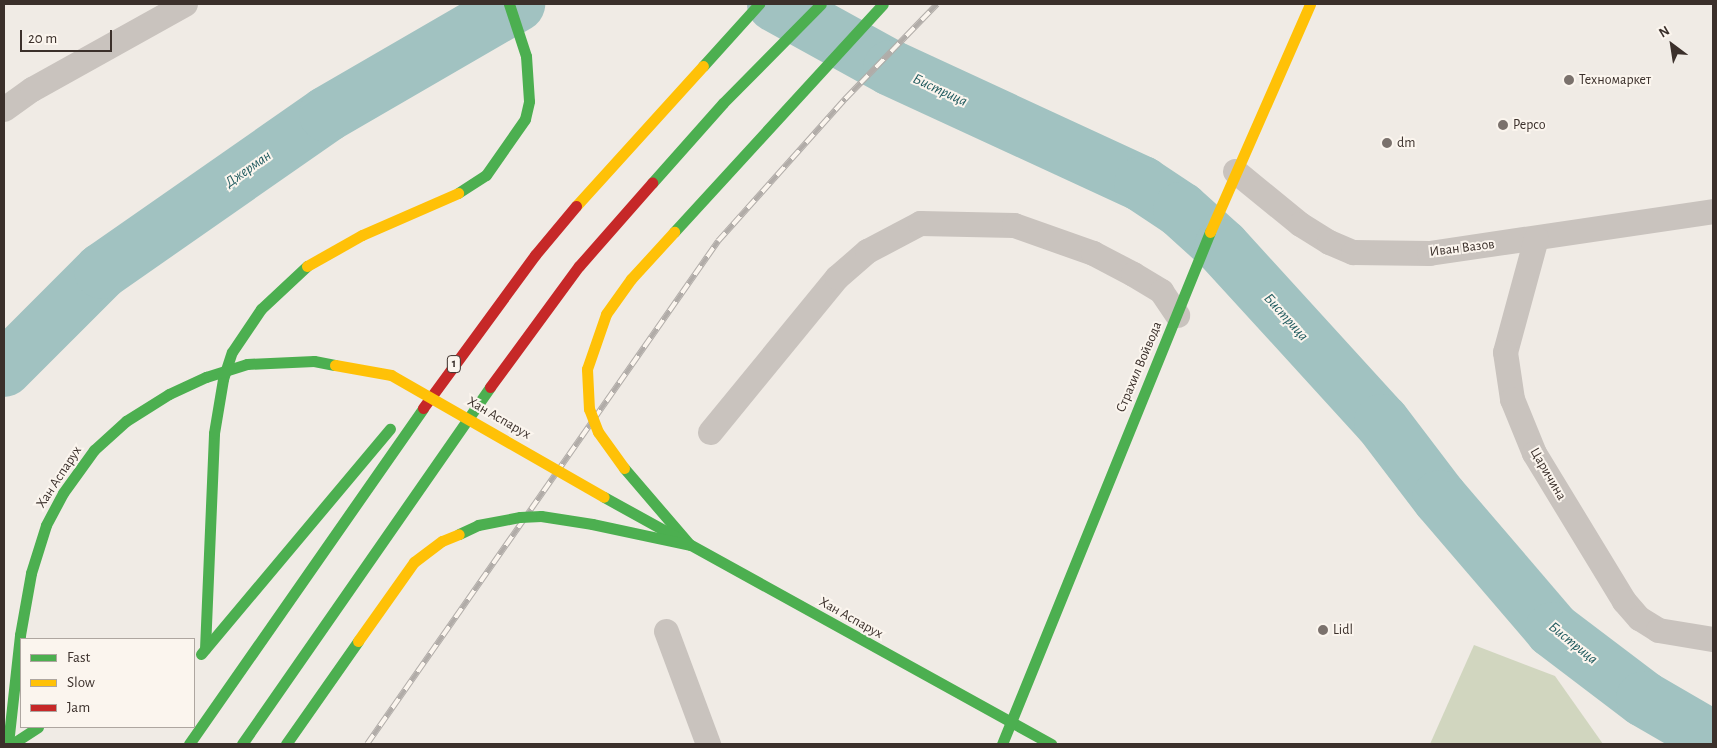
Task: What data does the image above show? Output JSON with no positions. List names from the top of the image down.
{
  "streets": {
    "main road": ["1", "Страхил Войвода", "Хан Аспарух"],
    "street": ["Иван Вазов", "Царичина"]
  },
  "crossings": [
    ["Иван Вазов", "Страхил Войвода"],
    ["Иван Вазов", "Царичина"],
    ["Страхил Войвода", "Хан Аспарух"]
  ],
  "water": ["Бистрица", "Джерман"],
  "places": [
    "Техномаркет",
    "Pepco",
    "dm",
    "Lidl"
  ],
  "legend": ["Fast", "Slow", "Jam"],
  "scale_bar": "20 m",
  "north": "top left"
}
